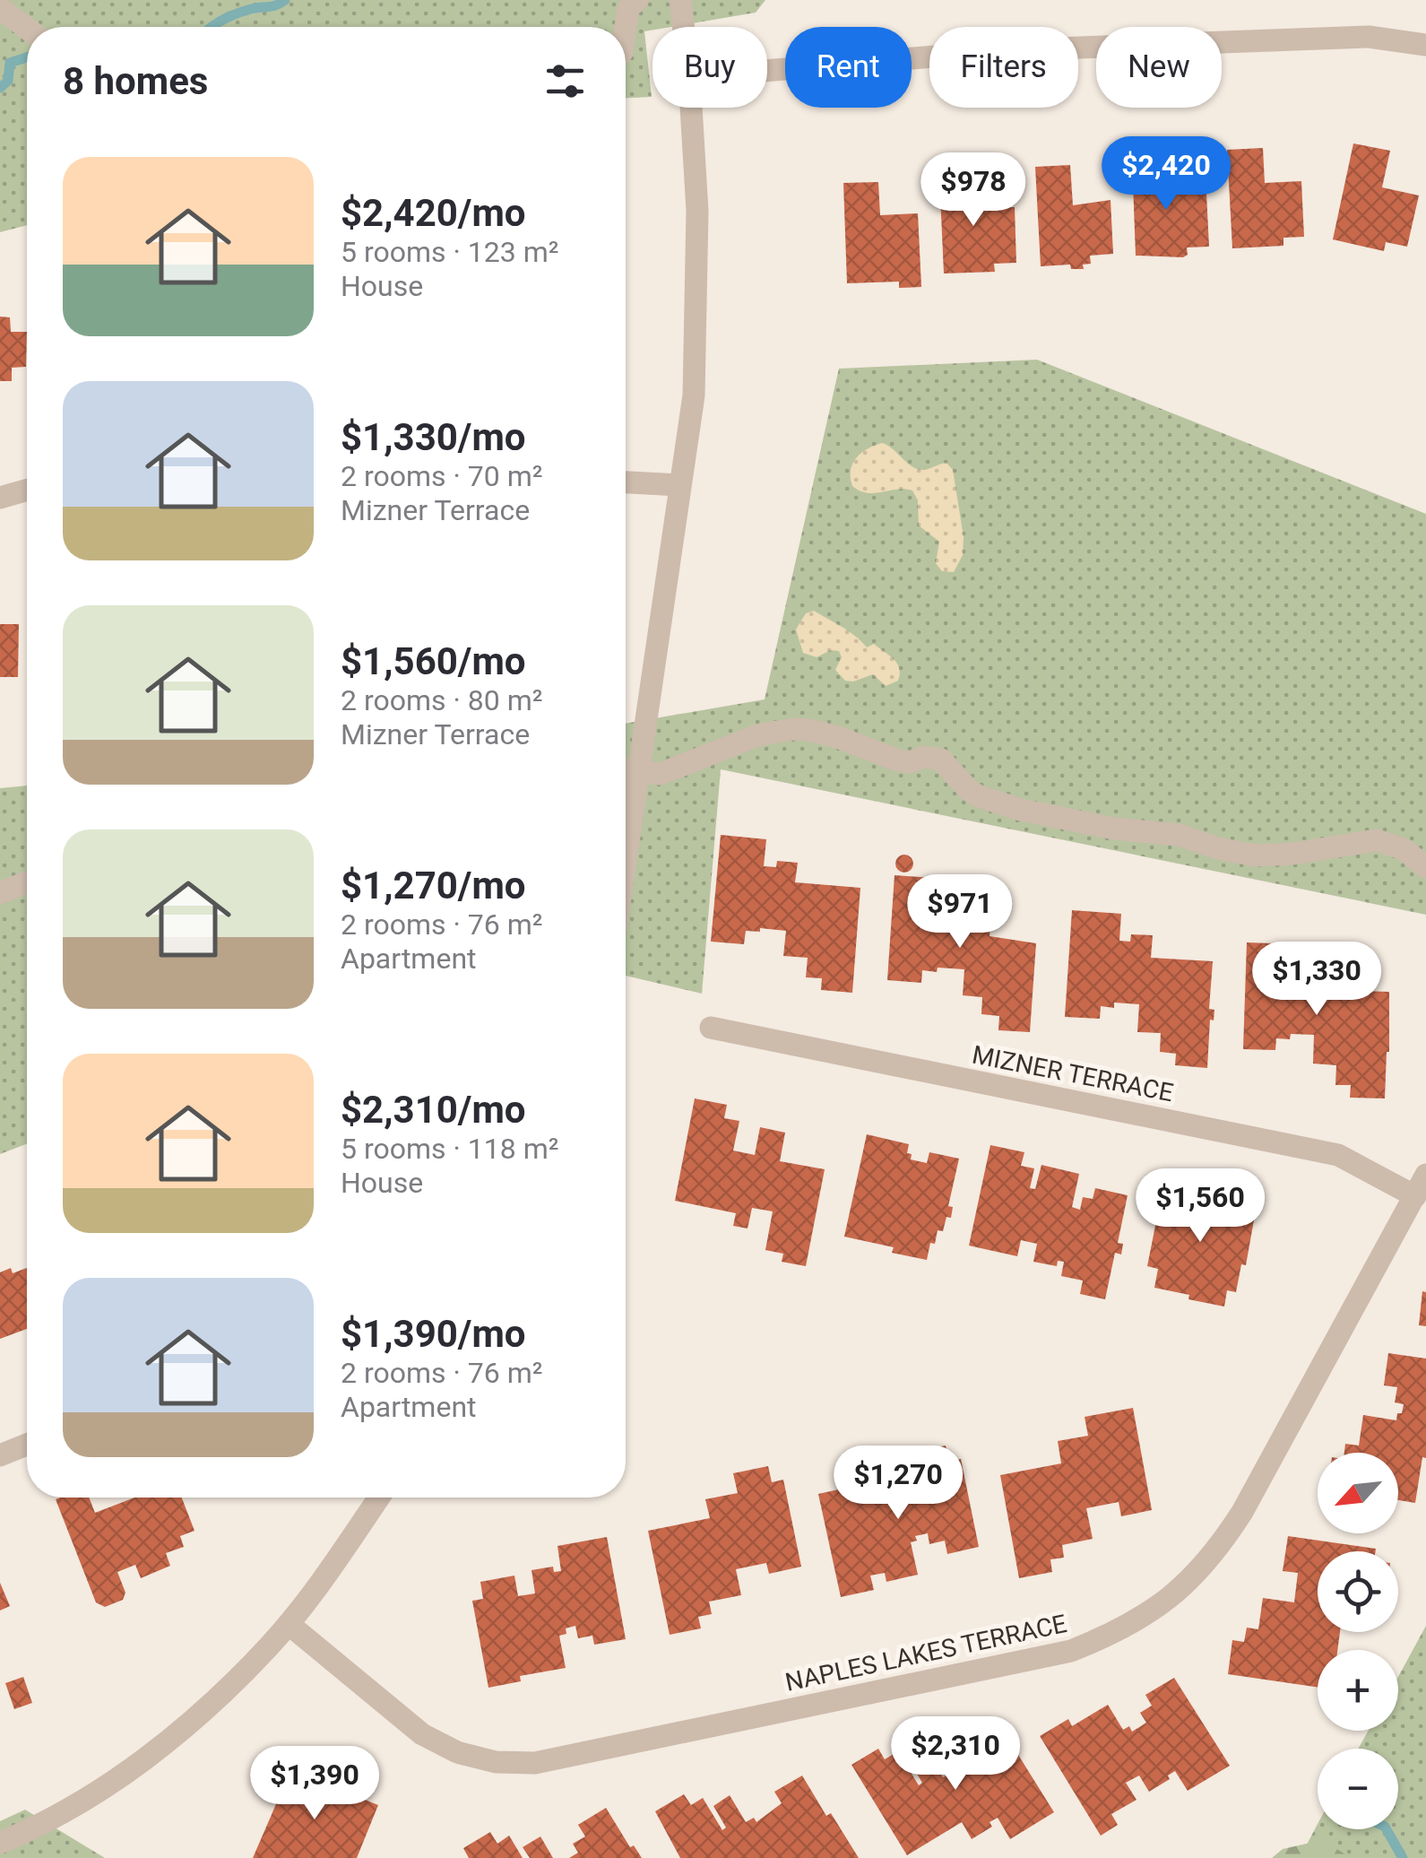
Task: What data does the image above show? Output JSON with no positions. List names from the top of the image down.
{
  "streets": {
    "street": ["MIZNER TERRACE", "NAPLES LAKES TERRACE"]
  },
  "crossings": [
    ["MIZNER TERRACE", "NAPLES LAKES TERRACE"]
  ],
  "north": "bottom left",
  "page": {
    "chip": [
      "Buy",
      "Rent",
      "Filters",
      "New"
    ],
    "heading": "8 homes",
    "list": [
      {
        "name": "$2,420/mo",
        "note": "5 rooms · 123 m² · House"
      },
      {
        "name": "$1,330/mo",
        "note": "2 rooms · 70 m² · Mizner Terrace"
      },
      {
        "name": "$1,560/mo",
        "note": "2 rooms · 80 m² · Mizner Terrace"
      },
      {
        "name": "$1,270/mo",
        "note": "2 rooms · 76 m² · Apartment"
      },
      {
        "name": "$2,310/mo",
        "note": "5 rooms · 118 m² · House"
      },
      {
        "name": "$1,390/mo",
        "note": "2 rooms · 76 m² · Apartment"
      }
    ],
    "price": [
      "$2,420",
      "$978",
      "$971",
      "$1,330",
      "$1,560",
      "$1,270",
      "$2,310",
      "$1,390"
    ],
    "map_buttons": ["+", "−"]
  }
}
